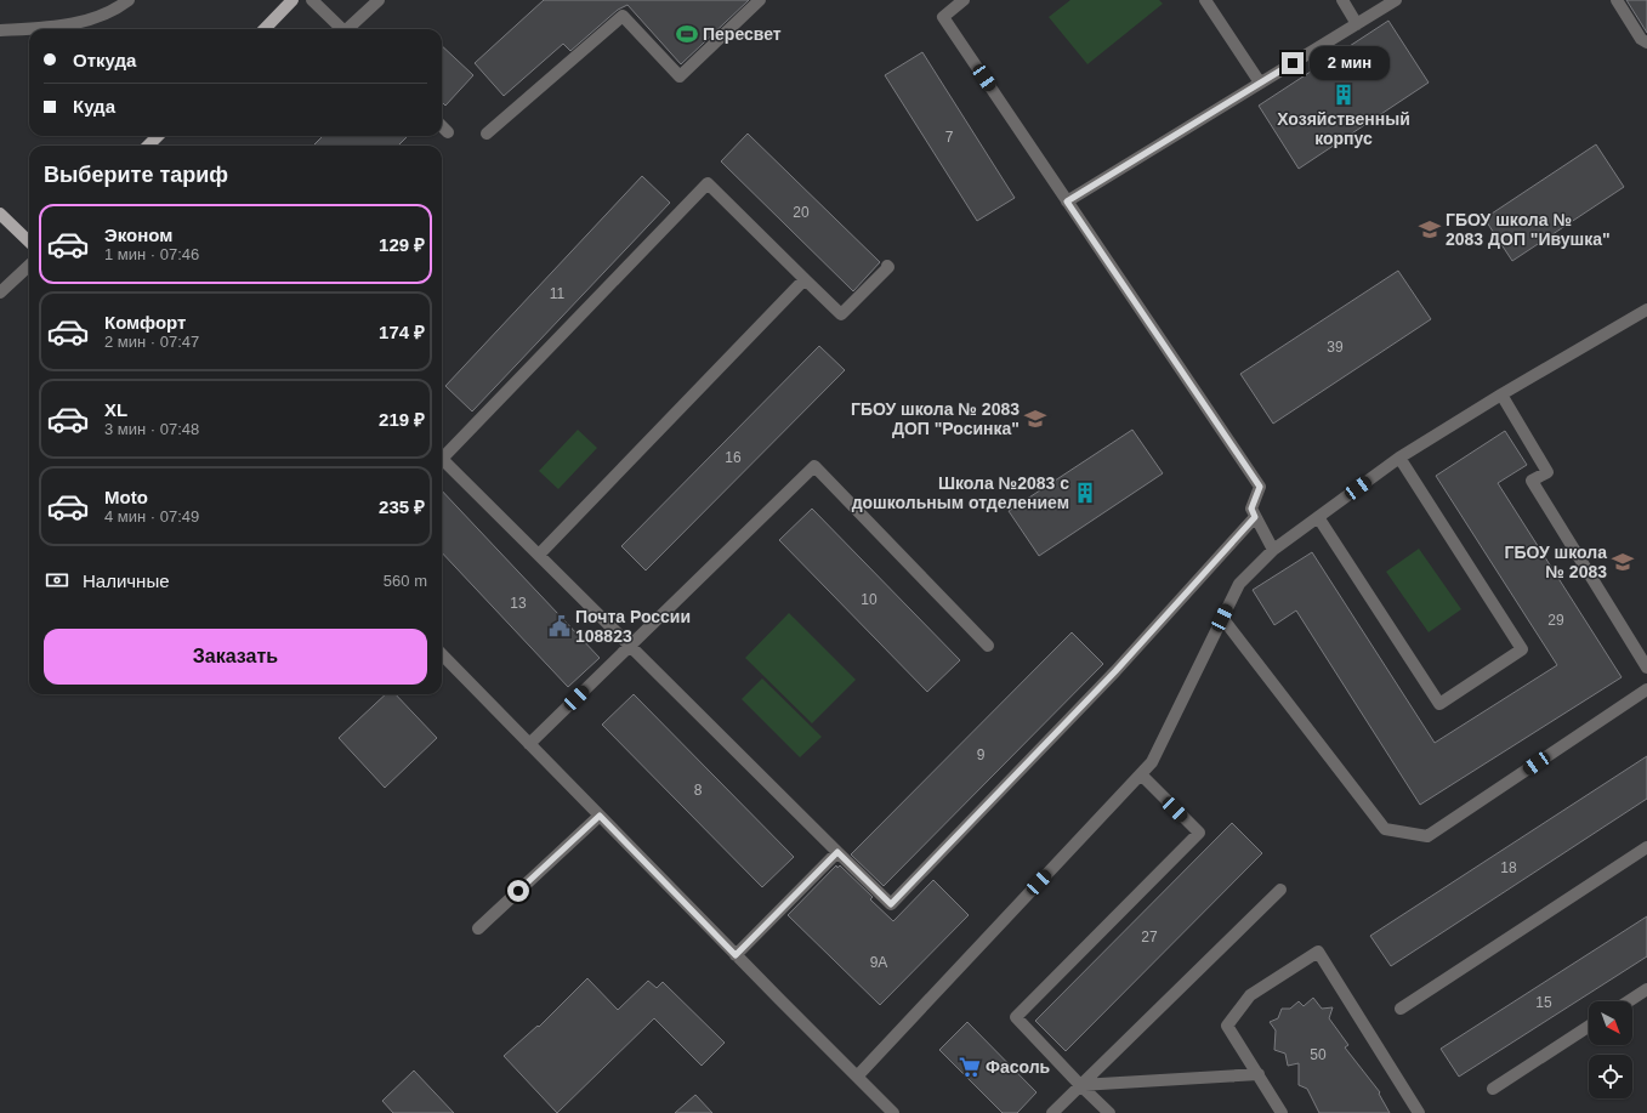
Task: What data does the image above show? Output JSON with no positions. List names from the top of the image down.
{
  "places": {
    "sports": ["Пересвет"],
    "building": ["Хозяйственный корпус", "Школа №2083 с дошкольным отделением"],
    "school or university": ["ГБОУ школа № 2083 ДОП \"Ивушка\"", "ГБОУ школа № 2083 ДОП \"Росинка\"", "ГБОУ школа № 2083"],
    "public building": ["Почта России 108823"],
    "supermarket": ["Фасоль"]
  },
  "house_numbers": [
    "7",
    "20",
    "11",
    "39",
    "16",
    "10",
    "13",
    "29",
    "9",
    "8",
    "18",
    "27",
    "9А",
    "15",
    "50"
  ],
  "north": "bottom right",
  "page": {
    "banner": ["Откуда", "Куда"],
    "bubble": "2 мин",
    "heading": "Выберите тариф",
    "list": [
      {
        "name": "Эконом",
        "note": "1 мин · 07:46",
        "value": "129 ₽"
      },
      {
        "name": "Комфорт",
        "note": "2 мин · 07:47",
        "value": "174 ₽"
      },
      {
        "name": "XL",
        "note": "3 мин · 07:48",
        "value": "219 ₽"
      },
      {
        "name": "Moto",
        "note": "4 мин · 07:49",
        "value": "235 ₽"
      }
    ],
    "pay": ["Наличные", "560 m"],
    "buttons": "Заказать"
  }
}
